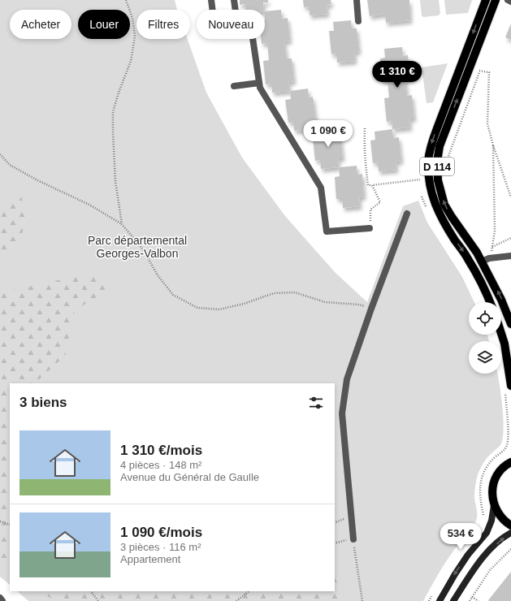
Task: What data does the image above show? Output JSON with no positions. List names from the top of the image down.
{
  "streets": {
    "main road": ["D 114"]
  },
  "parks": ["Parc départemental Georges-Valbon"],
  "page": {
    "chip": [
      "Acheter",
      "Louer",
      "Filtres",
      "Nouveau"
    ],
    "price": ["1 310 €", "1 090 €", "534 €"],
    "heading": "3 biens",
    "list": [
      {
        "name": "1 310 €/mois",
        "note": "4 pièces · 148 m² · Avenue du Général de Gaulle"
      },
      {
        "name": "1 090 €/mois",
        "note": "3 pièces · 116 m² · Appartement"
      }
    ]
  }
}
